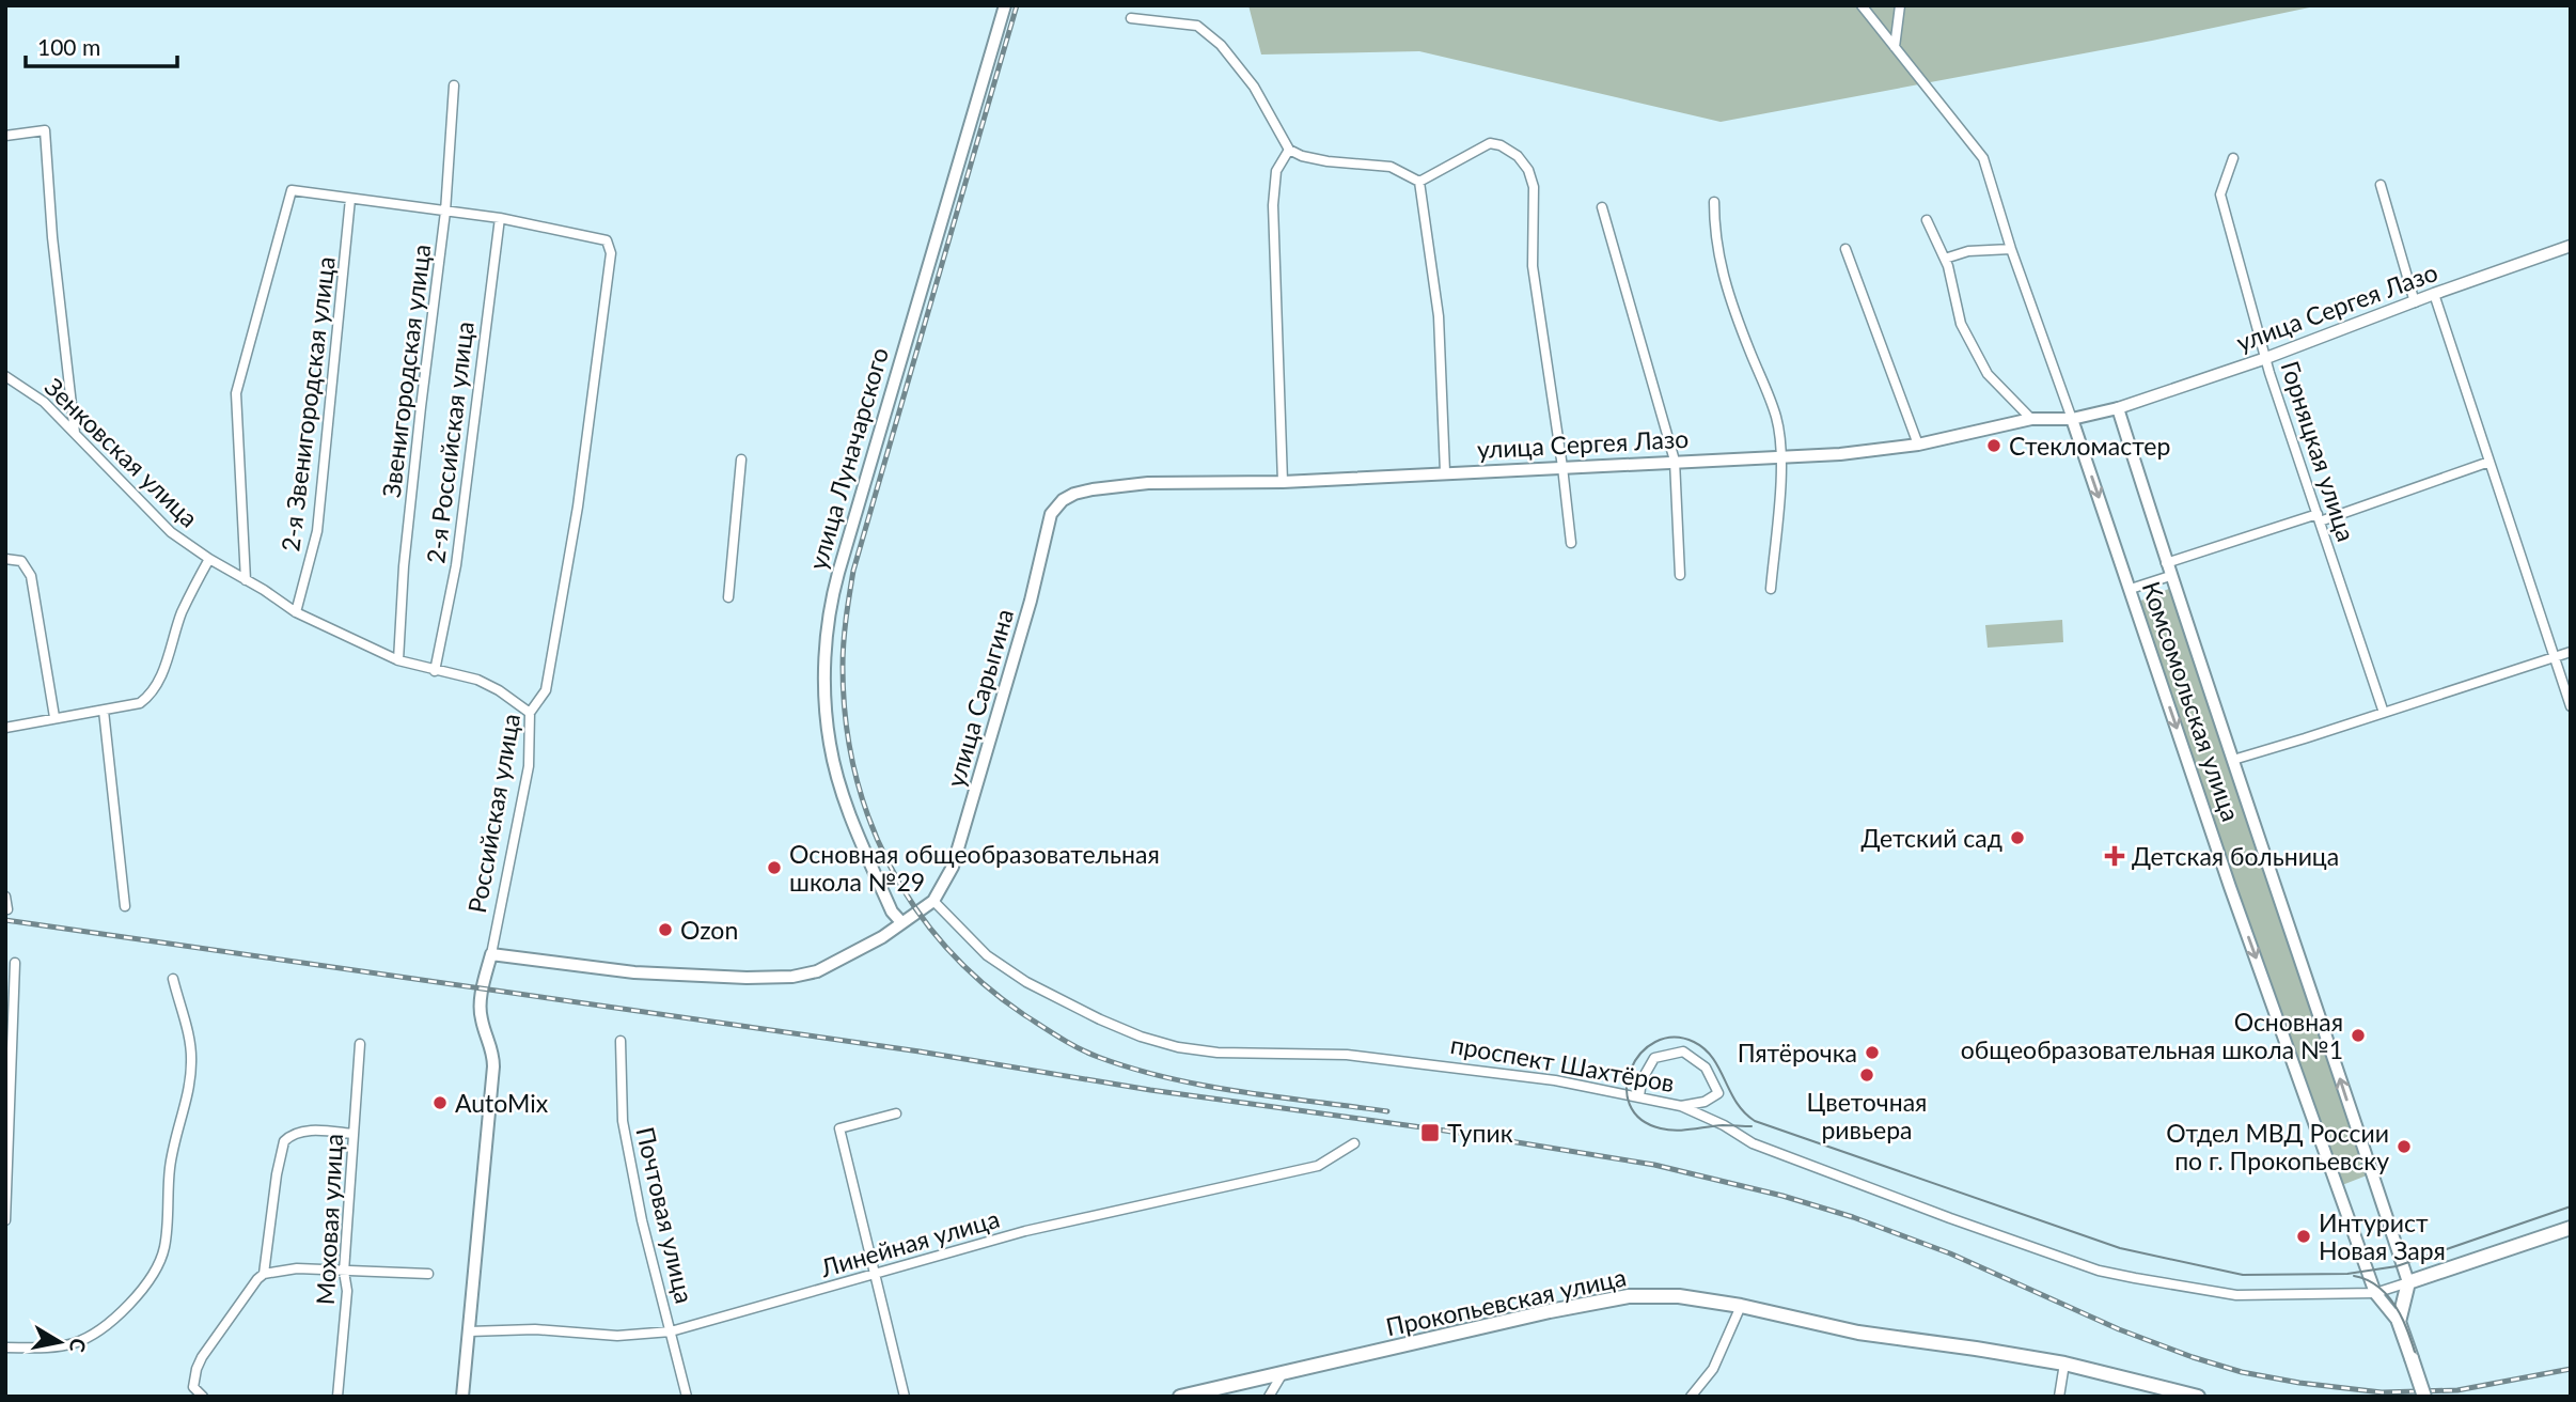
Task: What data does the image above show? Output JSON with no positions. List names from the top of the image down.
{
  "streets": {
    "main road": [
      "улица Сергея Лазо",
      "улица Луначарского",
      "улица Сарыгина",
      "Комсомольская улица",
      "Российская улица",
      "Прокопьевская улица"
    ],
    "street": [
      "Звенигородская улица",
      "2-я Звенигородская улица",
      "2-я Российская улица",
      "Горняцкая улица",
      "Зенковская улица",
      "проспект Шахтёров",
      "Почтовая улица",
      "Моховая улица",
      "Линейная улица"
    ]
  },
  "crossings": [
    ["улица Сергея Лазо", "Горняцкая улица"],
    ["улица Сергея Лазо", "улица Сарыгина"],
    ["улица Сергея Лазо", "Комсомольская улица"],
    ["Звенигородская улица", "Зенковская улица"],
    ["2-я Звенигородская улица", "Зенковская улица"],
    ["2-я Российская улица", "Зенковская улица"],
    ["2-я Российская улица", "Российская улица"],
    ["Зенковская улица", "Российская улица"],
    ["улица Луначарского", "улица Сарыгина"],
    ["улица Сарыгина", "Российская улица"],
    ["улица Сарыгина", "проспект Шахтёров"],
    ["Комсомольская улица", "проспект Шахтёров"],
    ["Российская улица", "Линейная улица"],
    ["Почтовая улица", "Линейная улица"]
  ],
  "places": {
    "other": [
      "Стекломастер",
      "Детский сад",
      "Основная общеобразовательная школа №29",
      "Ozon",
      "Основная общеобразовательная школа №1",
      "Пятёрочка",
      "Цветочная ривьера",
      "AutoMix",
      "Отдел МВД России по г. Прокопьевску",
      "Интурист Новая Заря"
    ],
    "health": ["Детская больница"],
    "transit": ["Тупик"]
  },
  "scale_bar": "100 m",
  "north": "right"
}
